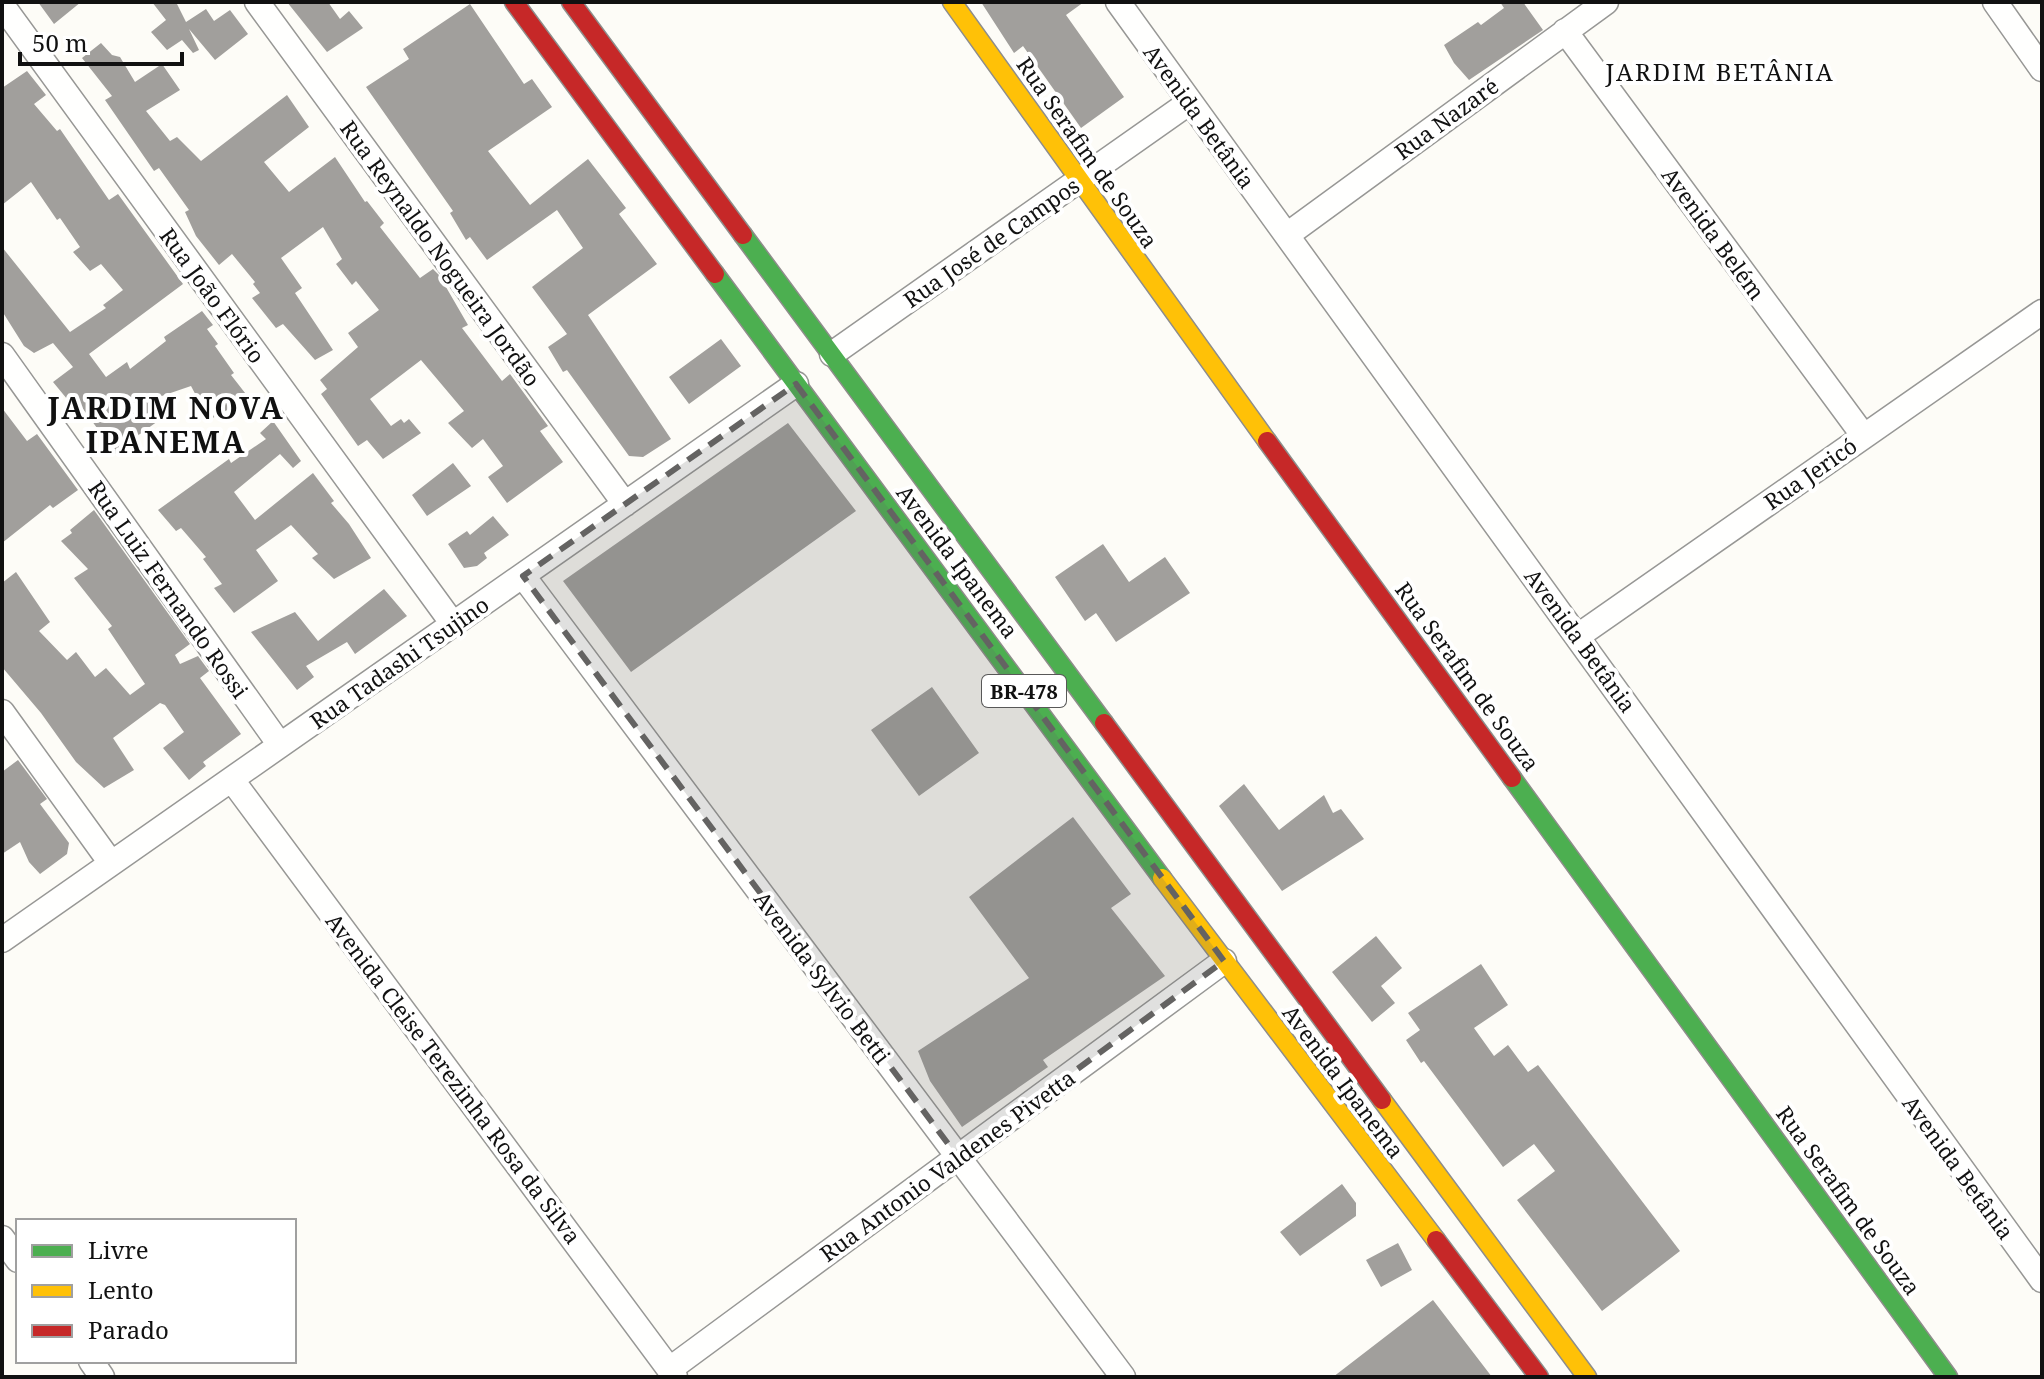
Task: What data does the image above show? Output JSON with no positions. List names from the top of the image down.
{
  "streets": {
    "main road": ["Rua Serafim de Souza", "Avenida Ipanema", "BR-478"],
    "street": [
      "Avenida Betânia",
      "Rua Nazaré",
      "Avenida Belém",
      "Rua José de Campos",
      "Rua Reynaldo Nogueira Jordão",
      "Rua João Flório",
      "Rua Jericó",
      "Rua Luiz Fernando Rossi",
      "Rua Tadashi Tsujino",
      "Avenida Sylvio Betti",
      "Avenida Cleise Terezinha Rosa da Silva",
      "Rua Antonio Valdenes Pivetta"
    ]
  },
  "crossings": [
    ["Avenida Betânia", "Rua Nazaré"],
    ["Avenida Betânia", "Rua José de Campos"],
    ["Avenida Betânia", "Rua Jericó"],
    ["Rua Nazaré", "Avenida Belém"],
    ["Rua Serafim de Souza", "Rua José de Campos"],
    ["Avenida Belém", "Rua Jericó"],
    ["Rua José de Campos", "Avenida Ipanema"],
    ["Rua Reynaldo Nogueira Jordão", "Rua Tadashi Tsujino"],
    ["Rua João Flório", "Rua Tadashi Tsujino"],
    ["Avenida Ipanema", "Rua Tadashi Tsujino"],
    ["Avenida Ipanema", "Rua Antonio Valdenes Pivetta"],
    ["Rua Luiz Fernando Rossi", "Rua Tadashi Tsujino"],
    ["Rua Tadashi Tsujino", "Avenida Sylvio Betti"],
    ["Rua Tadashi Tsujino", "Avenida Cleise Terezinha Rosa da Silva"],
    ["Avenida Sylvio Betti", "Rua Antonio Valdenes Pivetta"],
    ["Avenida Cleise Terezinha Rosa da Silva", "Rua Antonio Valdenes Pivetta"]
  ],
  "districts": ["JARDIM BETÂNIA", "JARDIM NOVA IPANEMA"],
  "legend": ["Livre", "Lento", "Parado"],
  "scale_bar": "50 m"
}
